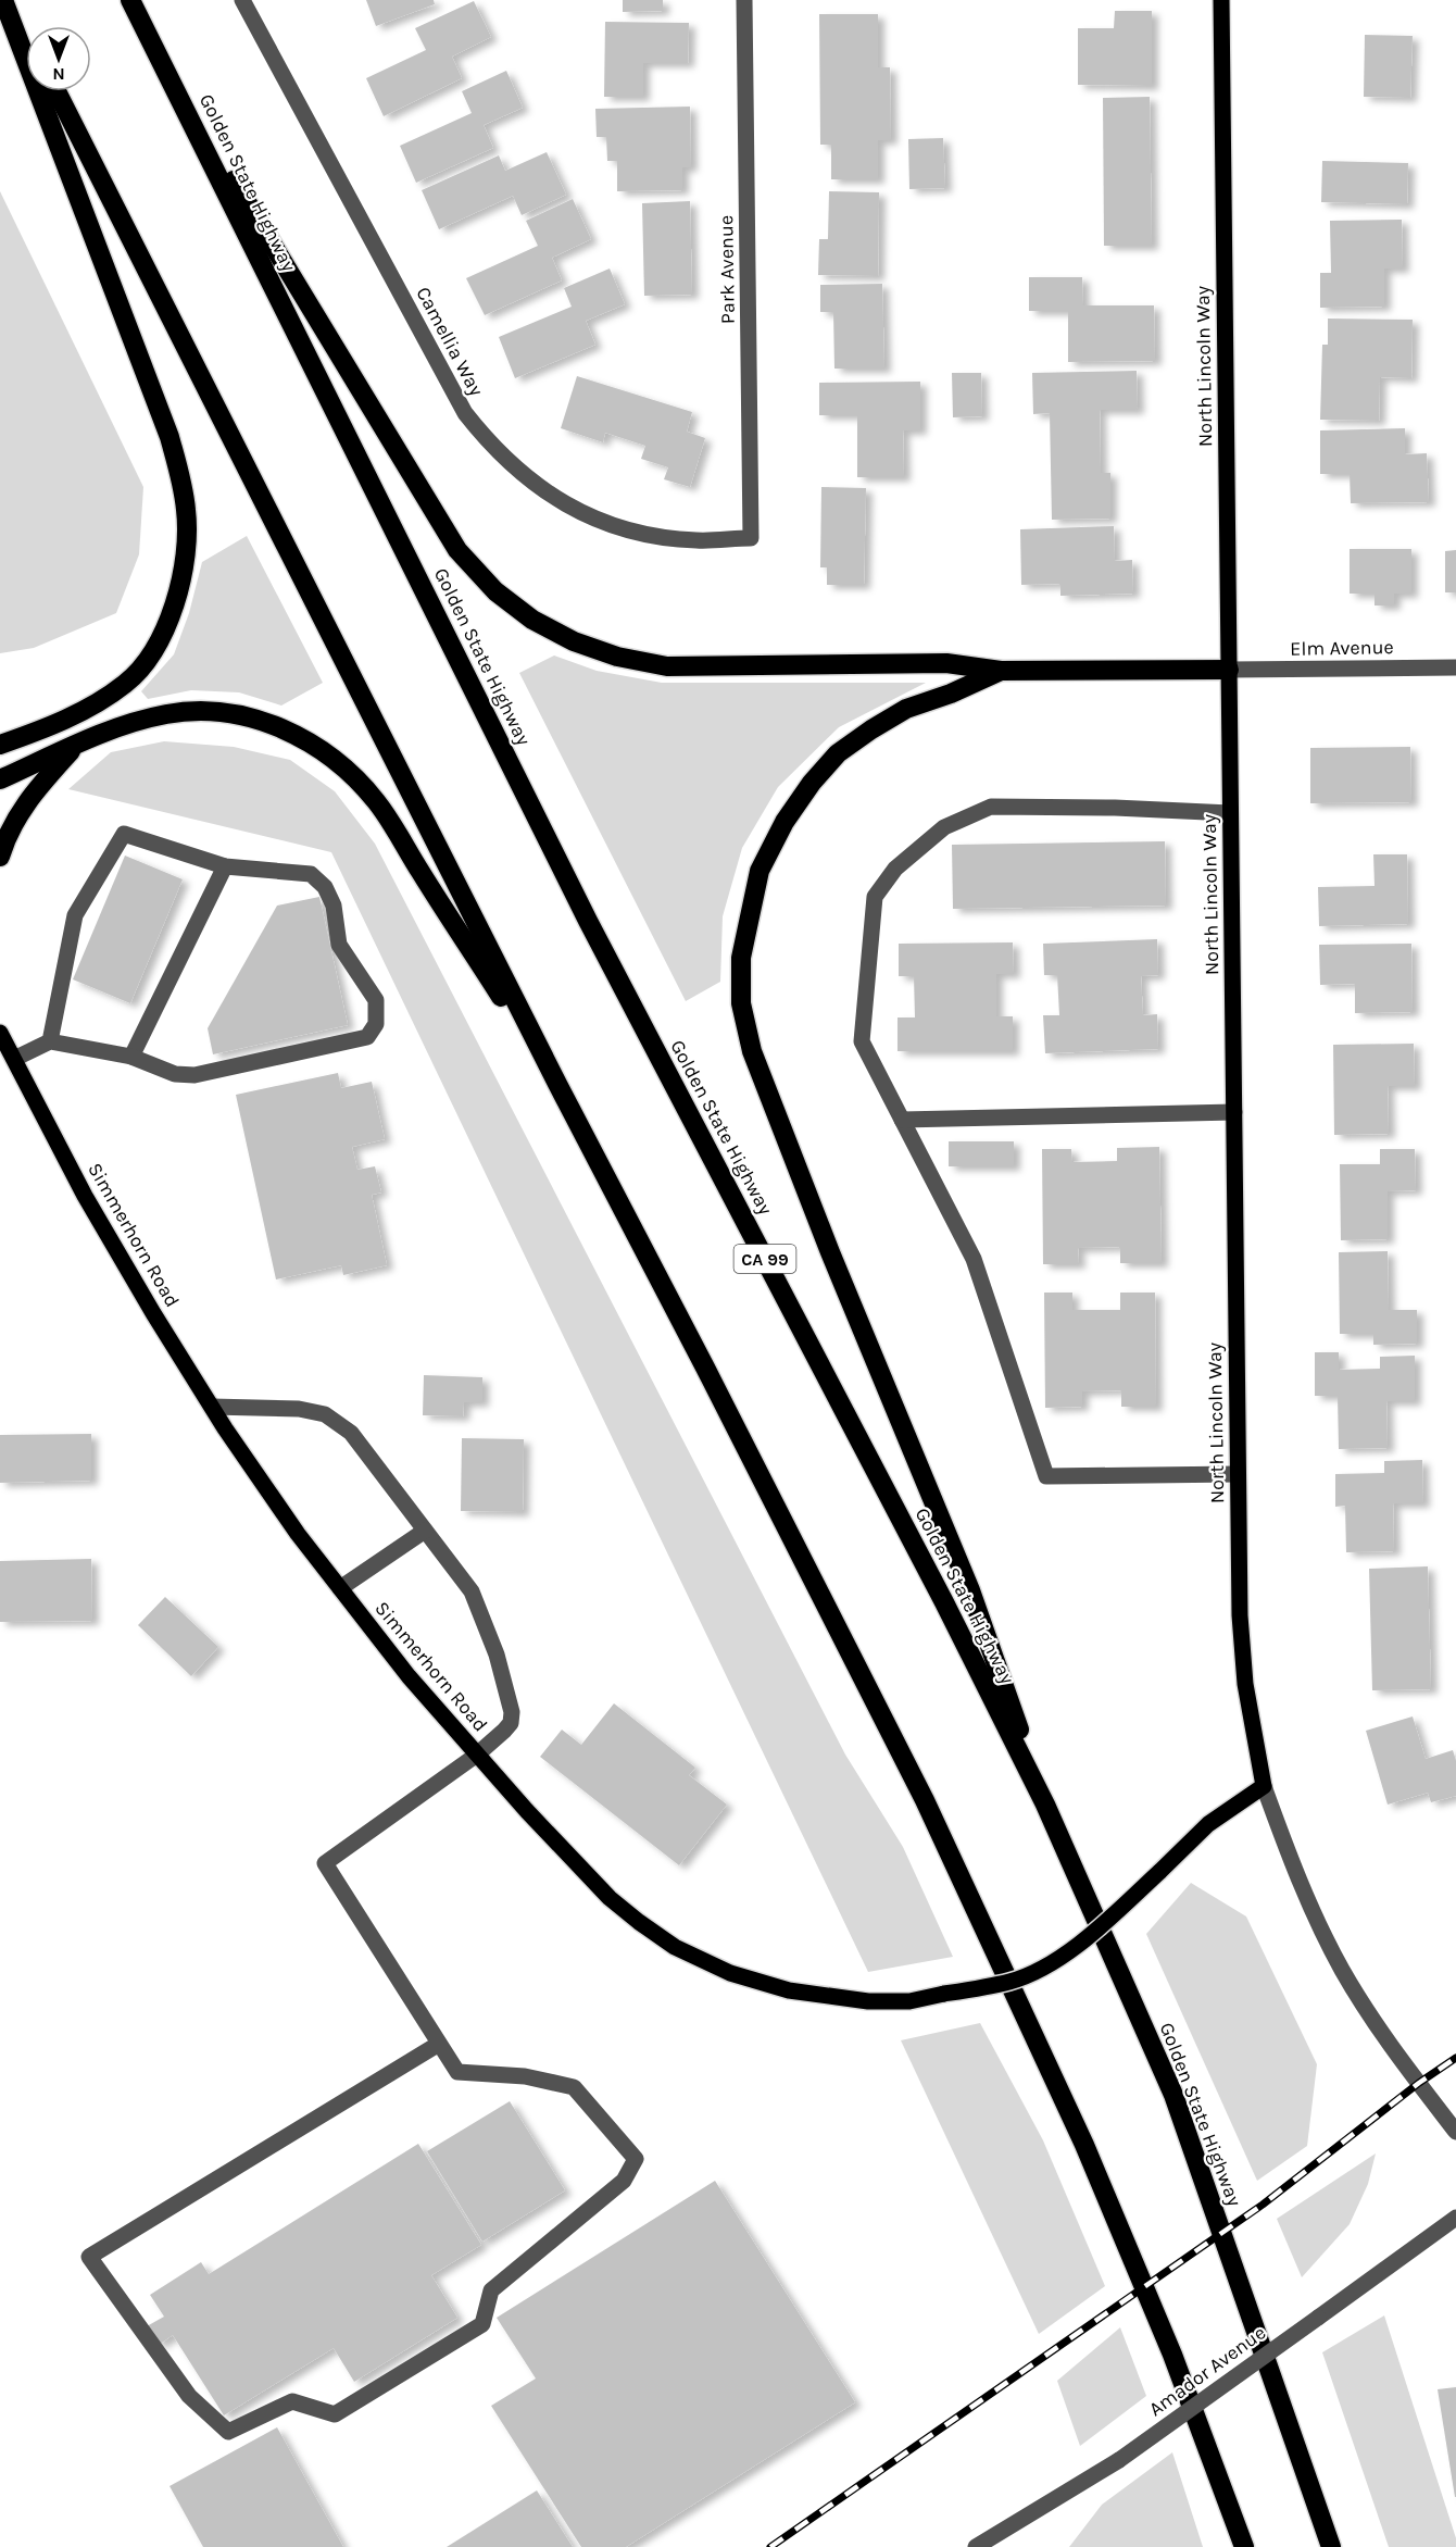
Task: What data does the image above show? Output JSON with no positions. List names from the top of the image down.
{
  "streets": {
    "highway": ["Golden State Highway", "CA 99"],
    "main road": ["North Lincoln Way", "Simmerhorn Road"],
    "street": [
      "Park Avenue",
      "Camellia Way",
      "Elm Avenue",
      "Amador Avenue"
    ]
  },
  "crossings": [
    ["Park Avenue", "Camellia Way"],
    ["North Lincoln Way", "Elm Avenue"],
    ["North Lincoln Way", "Simmerhorn Road"]
  ],
  "north": "bottom"
}
